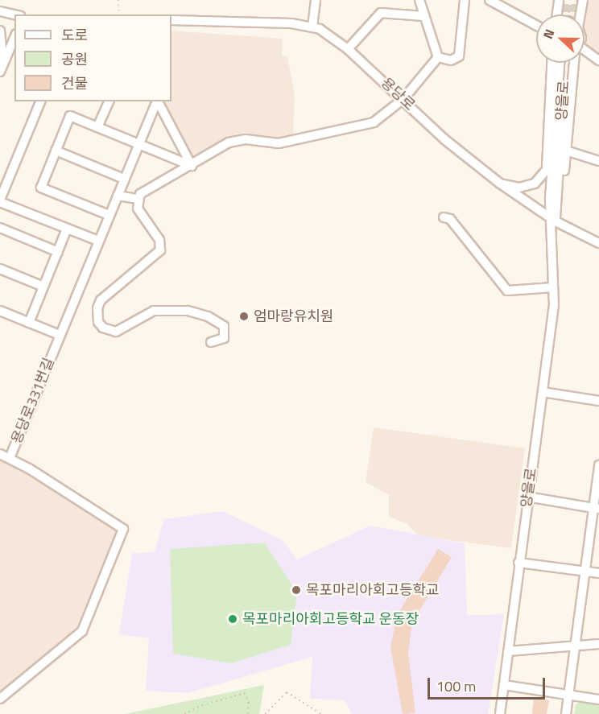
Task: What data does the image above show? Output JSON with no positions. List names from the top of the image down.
{
  "streets": {
    "street": ["용당로", "양을로", "용당로331번길"]
  },
  "crossings": [
    ["용당로", "양을로"]
  ],
  "places": ["엄마랑유치원", "목포마리아회고등학교", "목포마리아회고등학교 운동장"],
  "legend": ["도로", "공원", "건물"],
  "scale_bar": "100 m",
  "north": "left"
}
